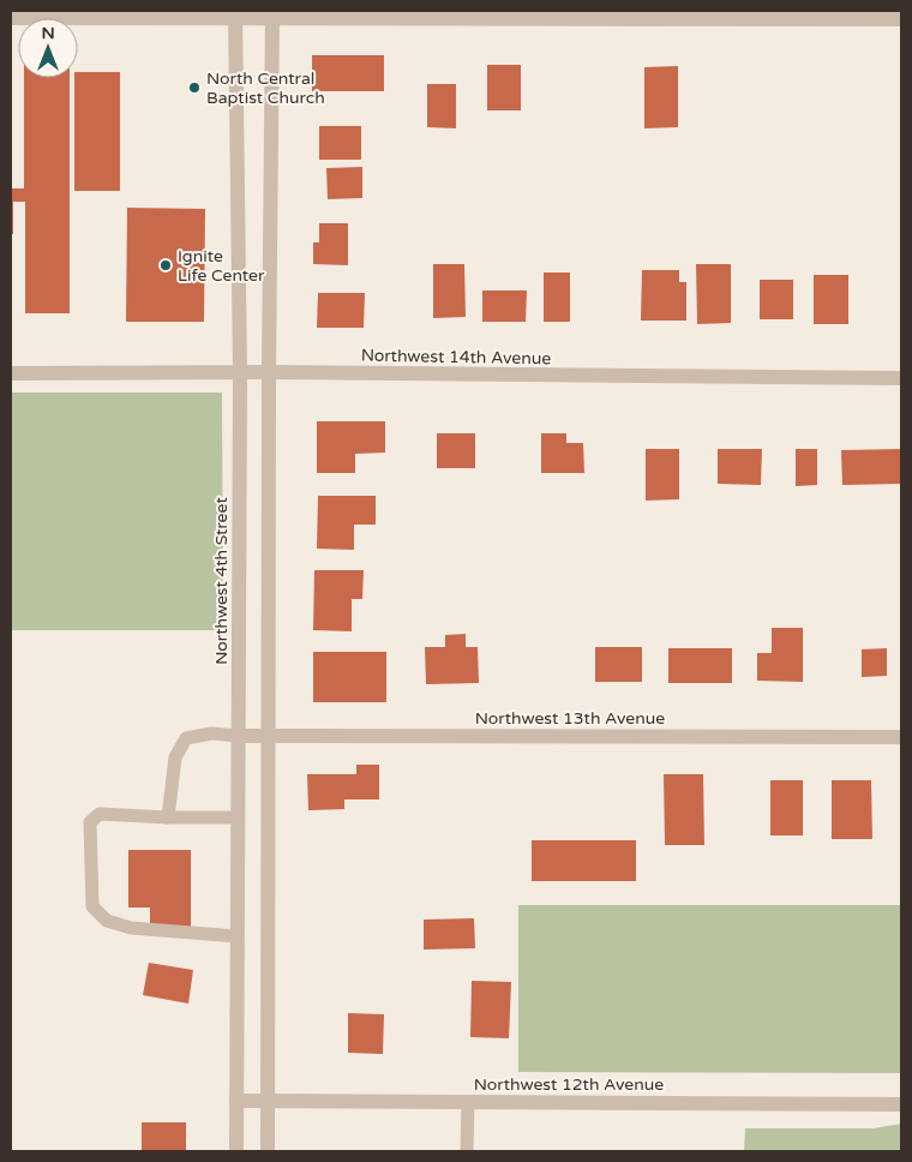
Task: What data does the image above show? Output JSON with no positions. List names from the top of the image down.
{
  "streets": {
    "street": [
      "Northwest 14th Avenue",
      "Northwest 4th Street",
      "Northwest 13th Avenue",
      "Northwest 12th Avenue"
    ]
  },
  "crossings": [
    ["Northwest 14th Avenue", "Northwest 4th Street"],
    ["Northwest 4th Street", "Northwest 13th Avenue"],
    ["Northwest 4th Street", "Northwest 12th Avenue"]
  ],
  "places": ["North Central Baptist Church", "Ignite Life Center"],
  "north": "top"
}
